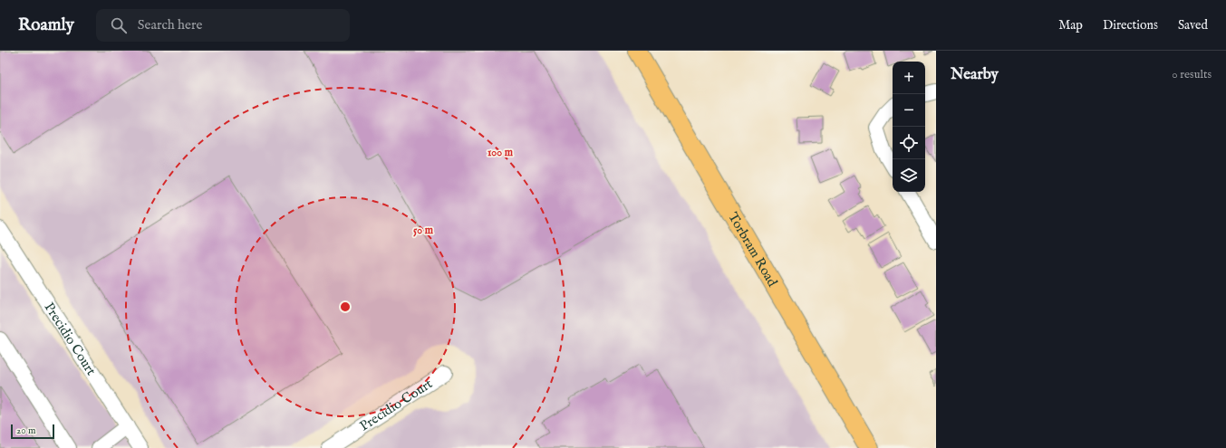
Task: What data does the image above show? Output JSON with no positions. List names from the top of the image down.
{
  "streets": {
    "main road": ["Torbram Road"],
    "street": ["Precidio Court"]
  },
  "scale_bar": "20 m",
  "page": {
    "header": "Roamly",
    "search": "Search here",
    "nav": ["Map", "Directions", "Saved"],
    "heading": ["Nearby", "0 results"],
    "map_buttons": ["+", "−"],
    "scale": "20 m"
  },
  "rings": ["100 m", "50 m"]
}
